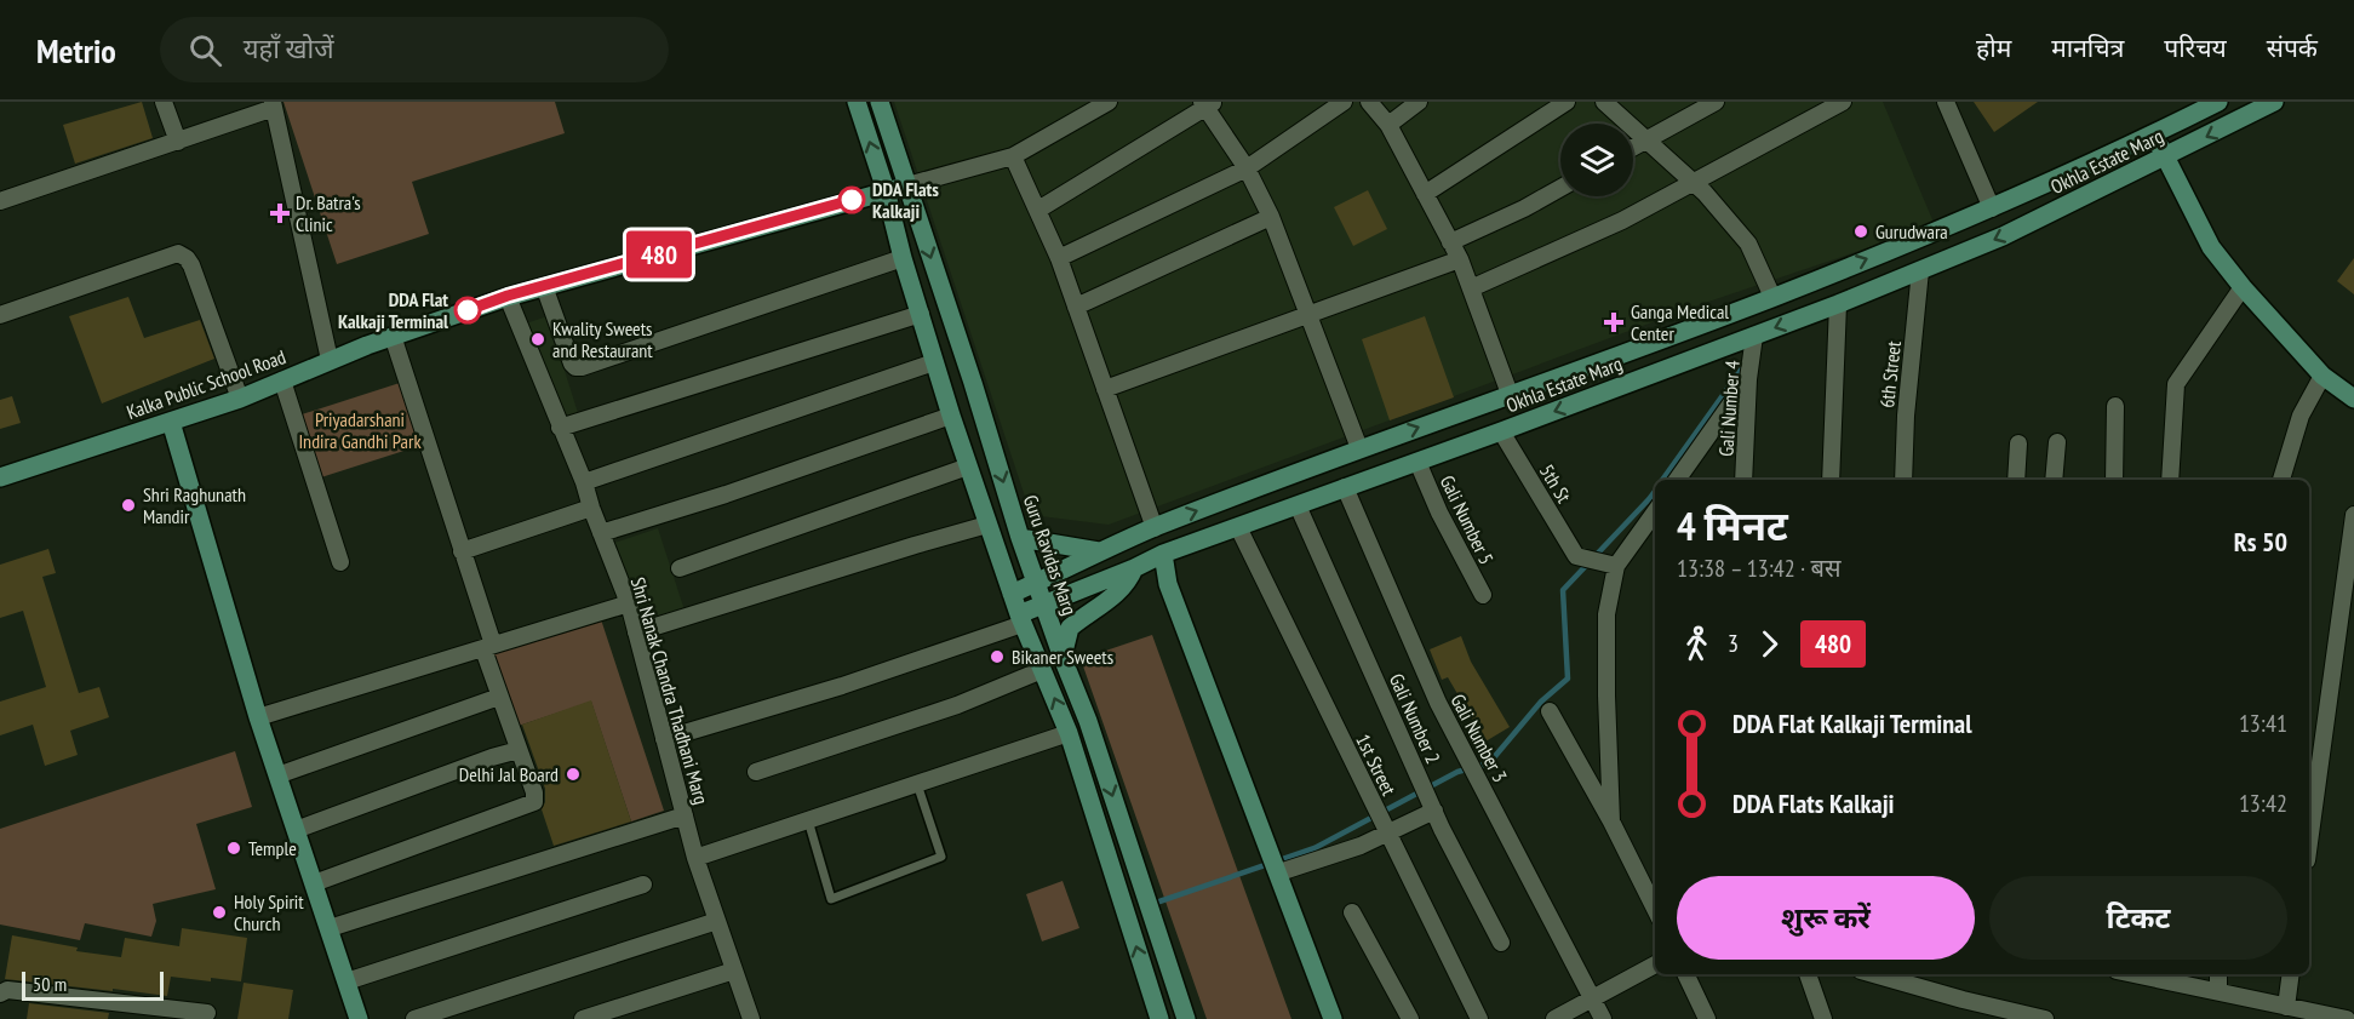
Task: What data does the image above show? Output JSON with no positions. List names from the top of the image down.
{
  "streets": {
    "main road": ["Okhla Estate Marg", "Kalka Public School Road", "Guru Ravidas Marg"],
    "street": [
      "6th Street",
      "Gali Number 4",
      "5th St",
      "Gali Number 5",
      "Shri Nanak Chandra Thadhani Marg",
      "Gali Number 2",
      "Gali Number 3",
      "1st Street"
    ]
  },
  "crossings": [
    ["Okhla Estate Marg", "6th Street"],
    ["Okhla Estate Marg", "Gali Number 4"],
    ["Okhla Estate Marg", "5th St"],
    ["Okhla Estate Marg", "Gali Number 5"],
    ["Okhla Estate Marg", "Guru Ravidas Marg"],
    ["Okhla Estate Marg", "Gali Number 2"],
    ["Okhla Estate Marg", "Gali Number 3"],
    ["Okhla Estate Marg", "1st Street"],
    ["Kalka Public School Road", "Guru Ravidas Marg"],
    ["Kalka Public School Road", "Shri Nanak Chandra Thadhani Marg"]
  ],
  "parks": ["Priyadarshani Indira Gandhi Park"],
  "places": {
    "other": [
      "DDA Flats Kalkaji",
      "Gurudwara",
      "DDA Flat Kalkaji Terminal",
      "Kwality Sweets and Restaurant",
      "Shri Raghunath Mandir",
      "Bikaner Sweets",
      "Delhi Jal Board",
      "Temple",
      "Holy Spirit Church"
    ],
    "health": ["Dr. Batra's Clinic", "Ganga Medical Center"]
  },
  "lines": ["bus line 480"],
  "scale_bar": "50 m",
  "page": {
    "header": "Metrio",
    "search": "यहाँ खोजें",
    "nav": [
      "होम",
      "मानचित्र",
      "परिचय",
      "संपर्क"
    ],
    "on_map": "480",
    "heading": ["4 मिनट", "13:38 – 13:42 · बस", "Rs 50"],
    "legs": ["3", "480"],
    "list": [
      {
        "name": "DDA Flat Kalkaji Terminal",
        "value": "13:41"
      },
      {
        "name": "DDA Flats Kalkaji",
        "value": "13:42"
      }
    ],
    "buttons": ["शुरू करें", "टिकट"],
    "scale": "50 m"
  }
}
